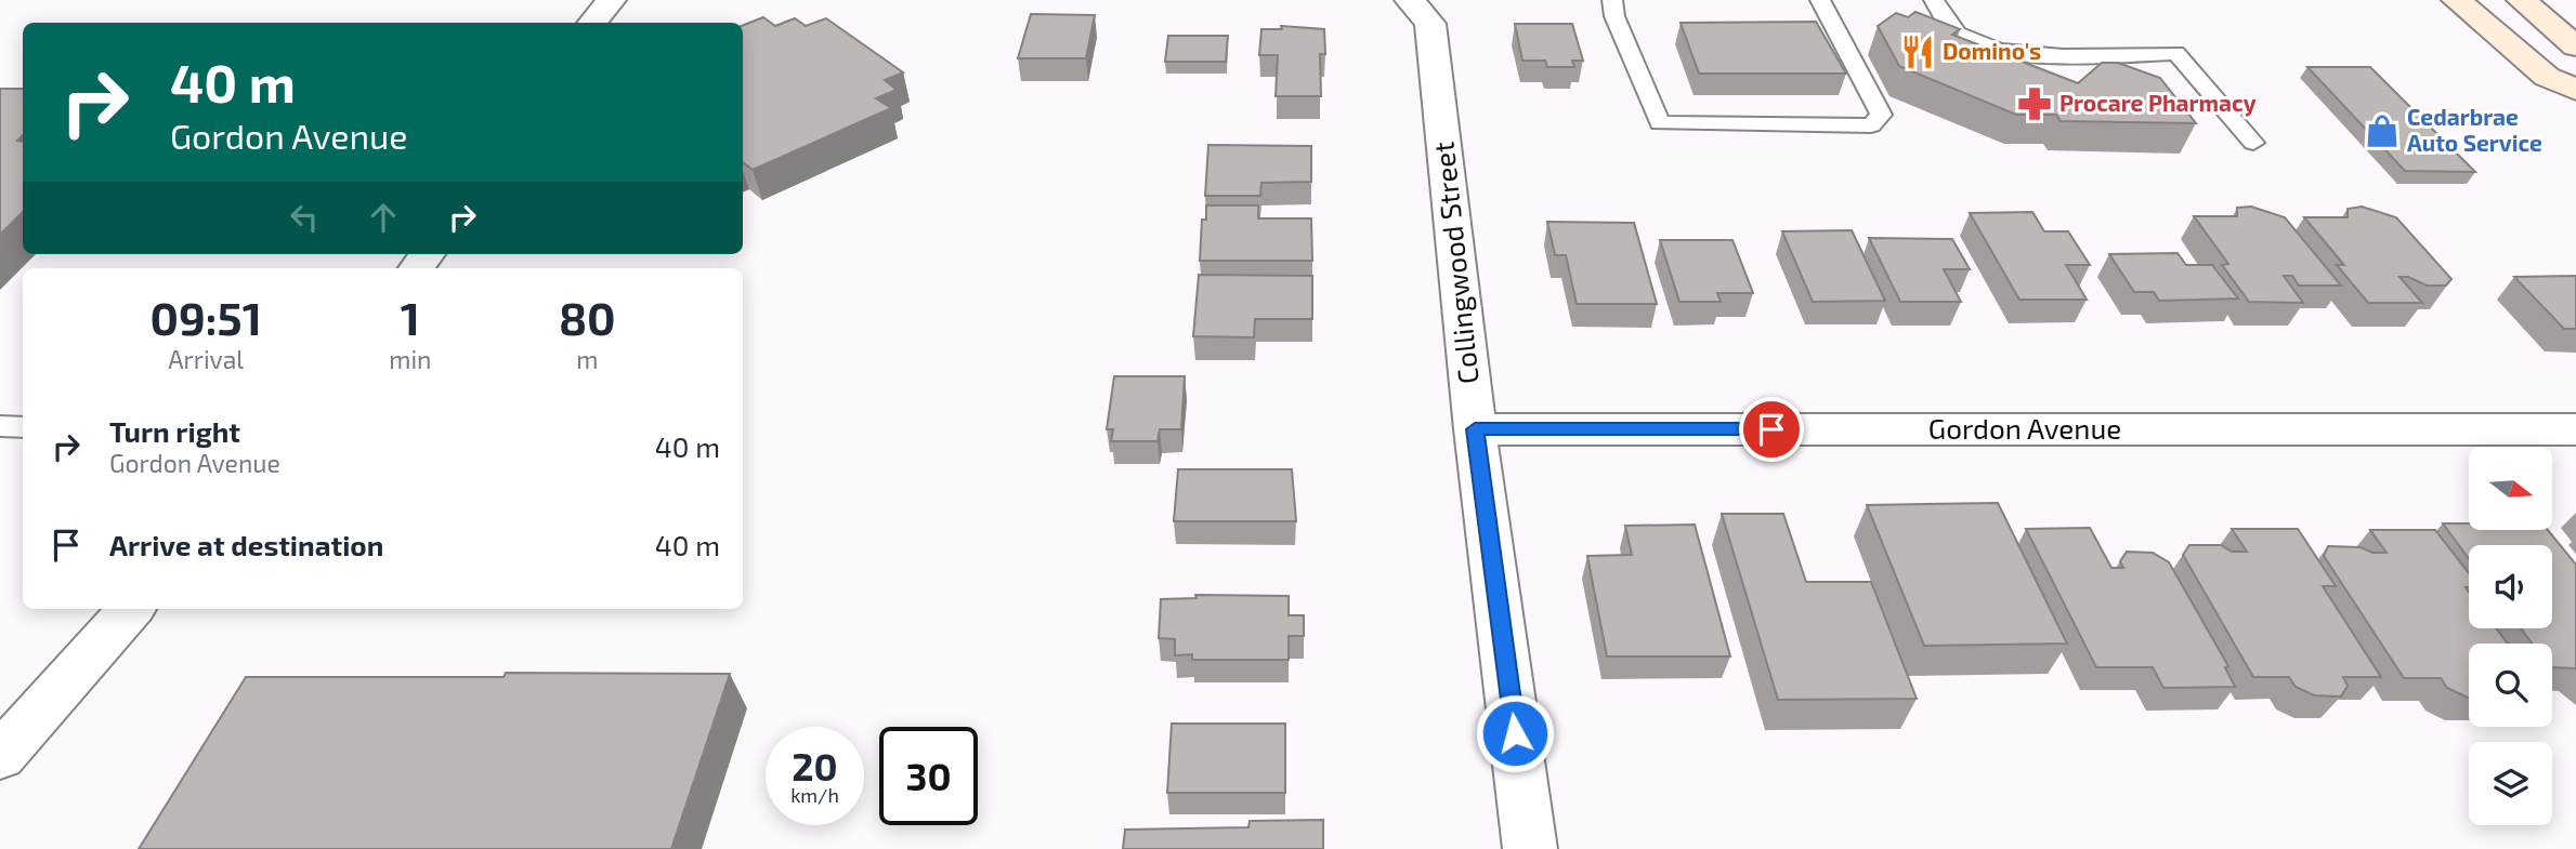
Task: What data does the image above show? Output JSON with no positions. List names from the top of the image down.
{
  "streets": {
    "street": ["Collingwood Street", "Gordon Avenue"]
  },
  "crossings": [
    ["Collingwood Street", "Gordon Avenue"]
  ],
  "places": {
    "restaurant": ["Domino's"],
    "pharmacy": ["Procare Pharmacy"],
    "shop": ["Cedarbrae Auto Service"]
  },
  "north": "right",
  "page": {
    "turn": ["40 m", "Gordon Avenue"],
    "eta": [
      "09:51",
      "Arrival",
      "1",
      "min",
      "80",
      "m"
    ],
    "list": [
      {
        "name": "Turn right",
        "note": "Gordon Avenue",
        "value": "40 m"
      },
      {
        "name": "Arrive at destination",
        "value": "40 m"
      }
    ],
    "speed": "20 km/h",
    "limit": "30"
  }
}
